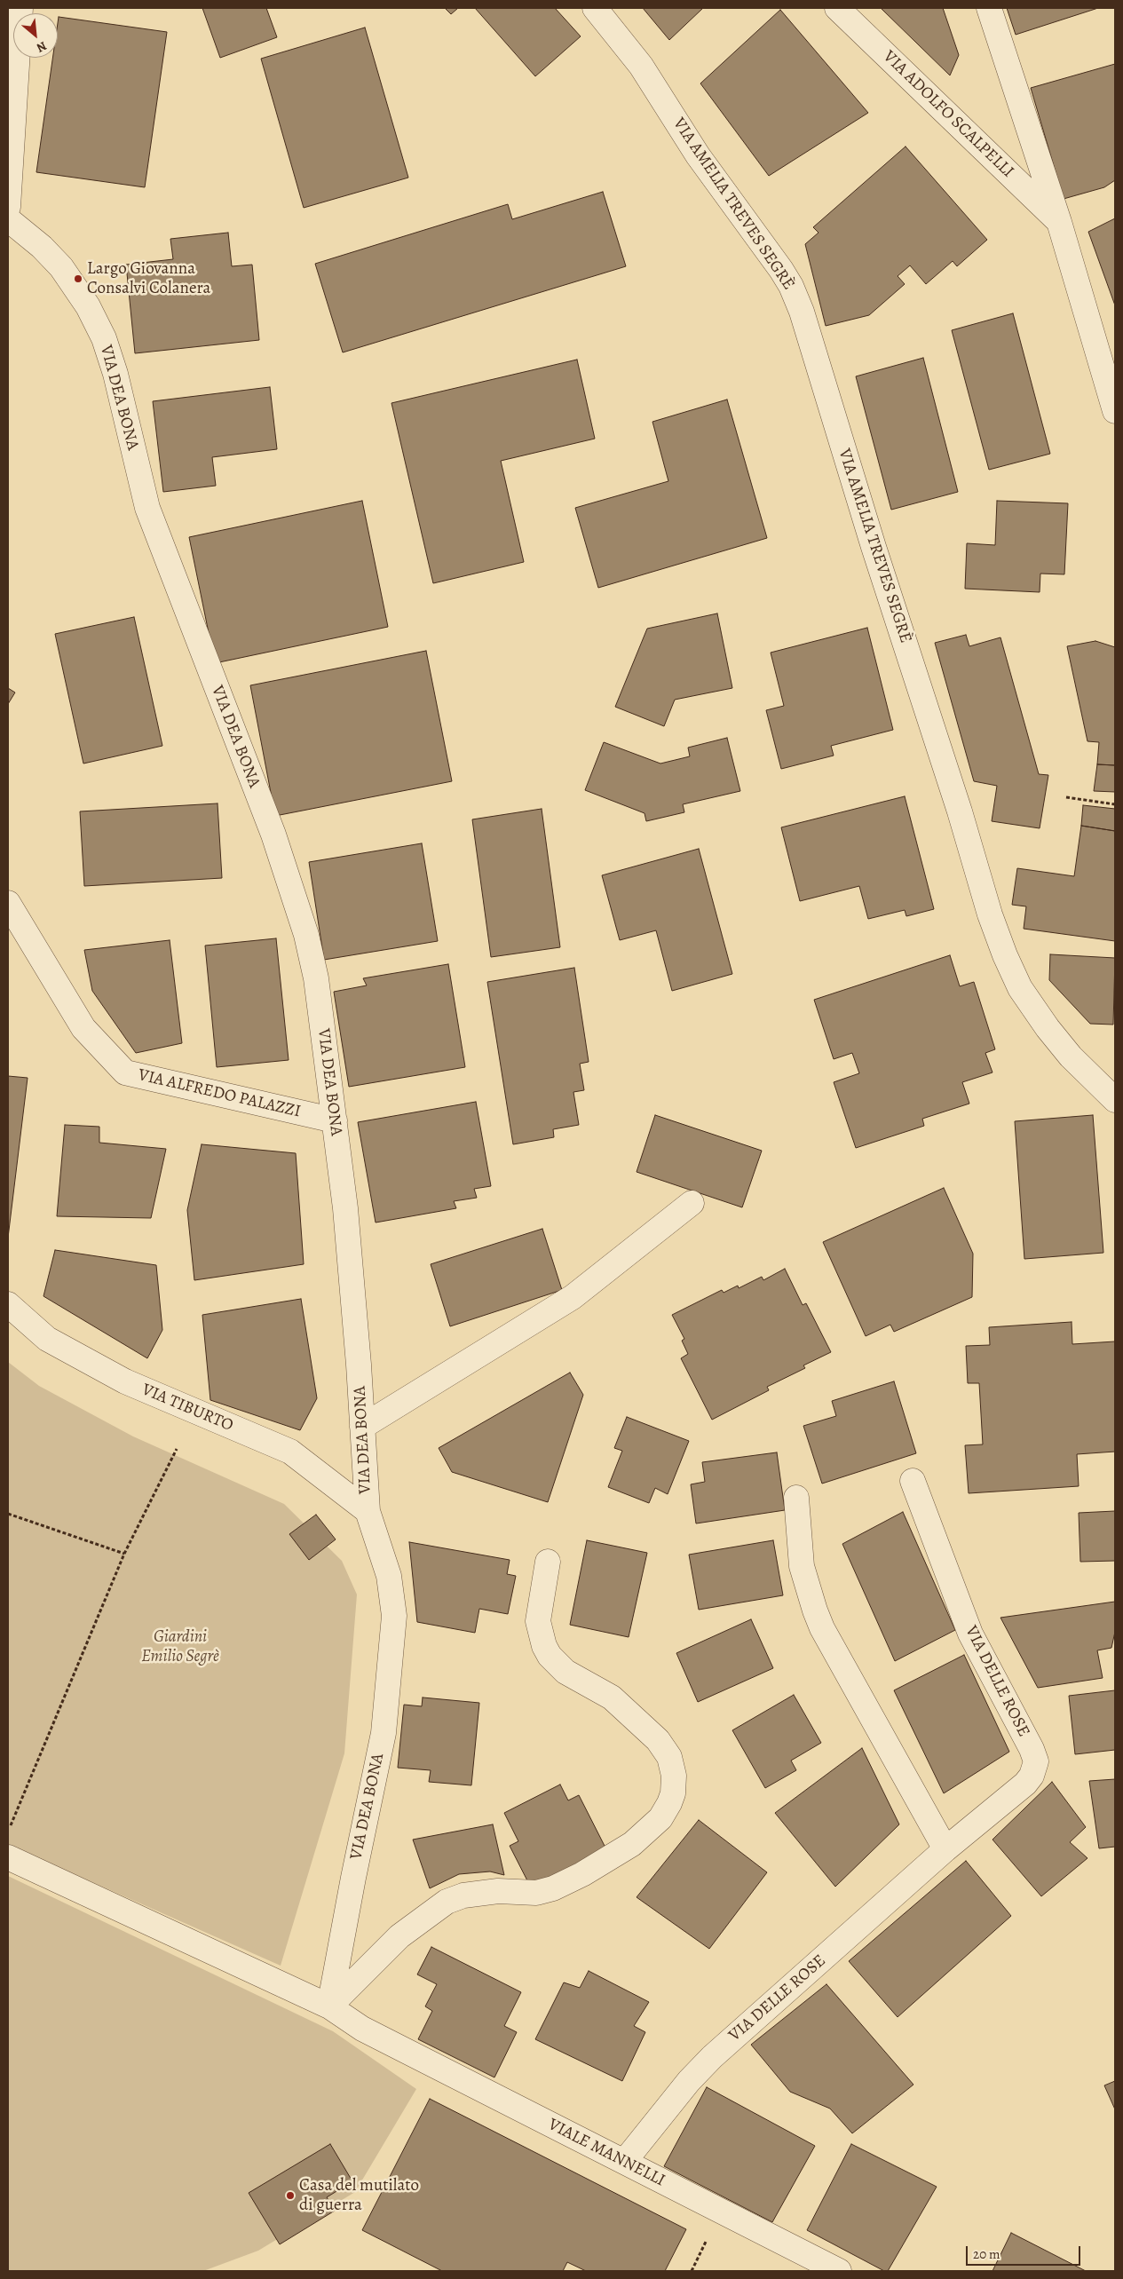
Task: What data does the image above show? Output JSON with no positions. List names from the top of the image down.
{
  "streets": {
    "street": [
      "VIA ADOLFO SCALPELLI",
      "VIA AMELIA TREVES SEGRÈ",
      "VIA DEA BONA",
      "VIA ALFREDO PALAZZI",
      "VIA TIBURTO",
      "VIA DELLE ROSE",
      "VIALE MANNELLI"
    ]
  },
  "crossings": [
    ["VIA DEA BONA", "VIA ALFREDO PALAZZI"],
    ["VIA DEA BONA", "VIA TIBURTO"],
    ["VIA DEA BONA", "VIALE MANNELLI"],
    ["VIA DELLE ROSE", "VIALE MANNELLI"]
  ],
  "parks": ["Giardini Emilio Segrè"],
  "places": ["Largo Giovanna Consalvi Colanera", "Casa del mutilato di guerra"],
  "scale_bar": "20 m",
  "north": "bottom right"
}
